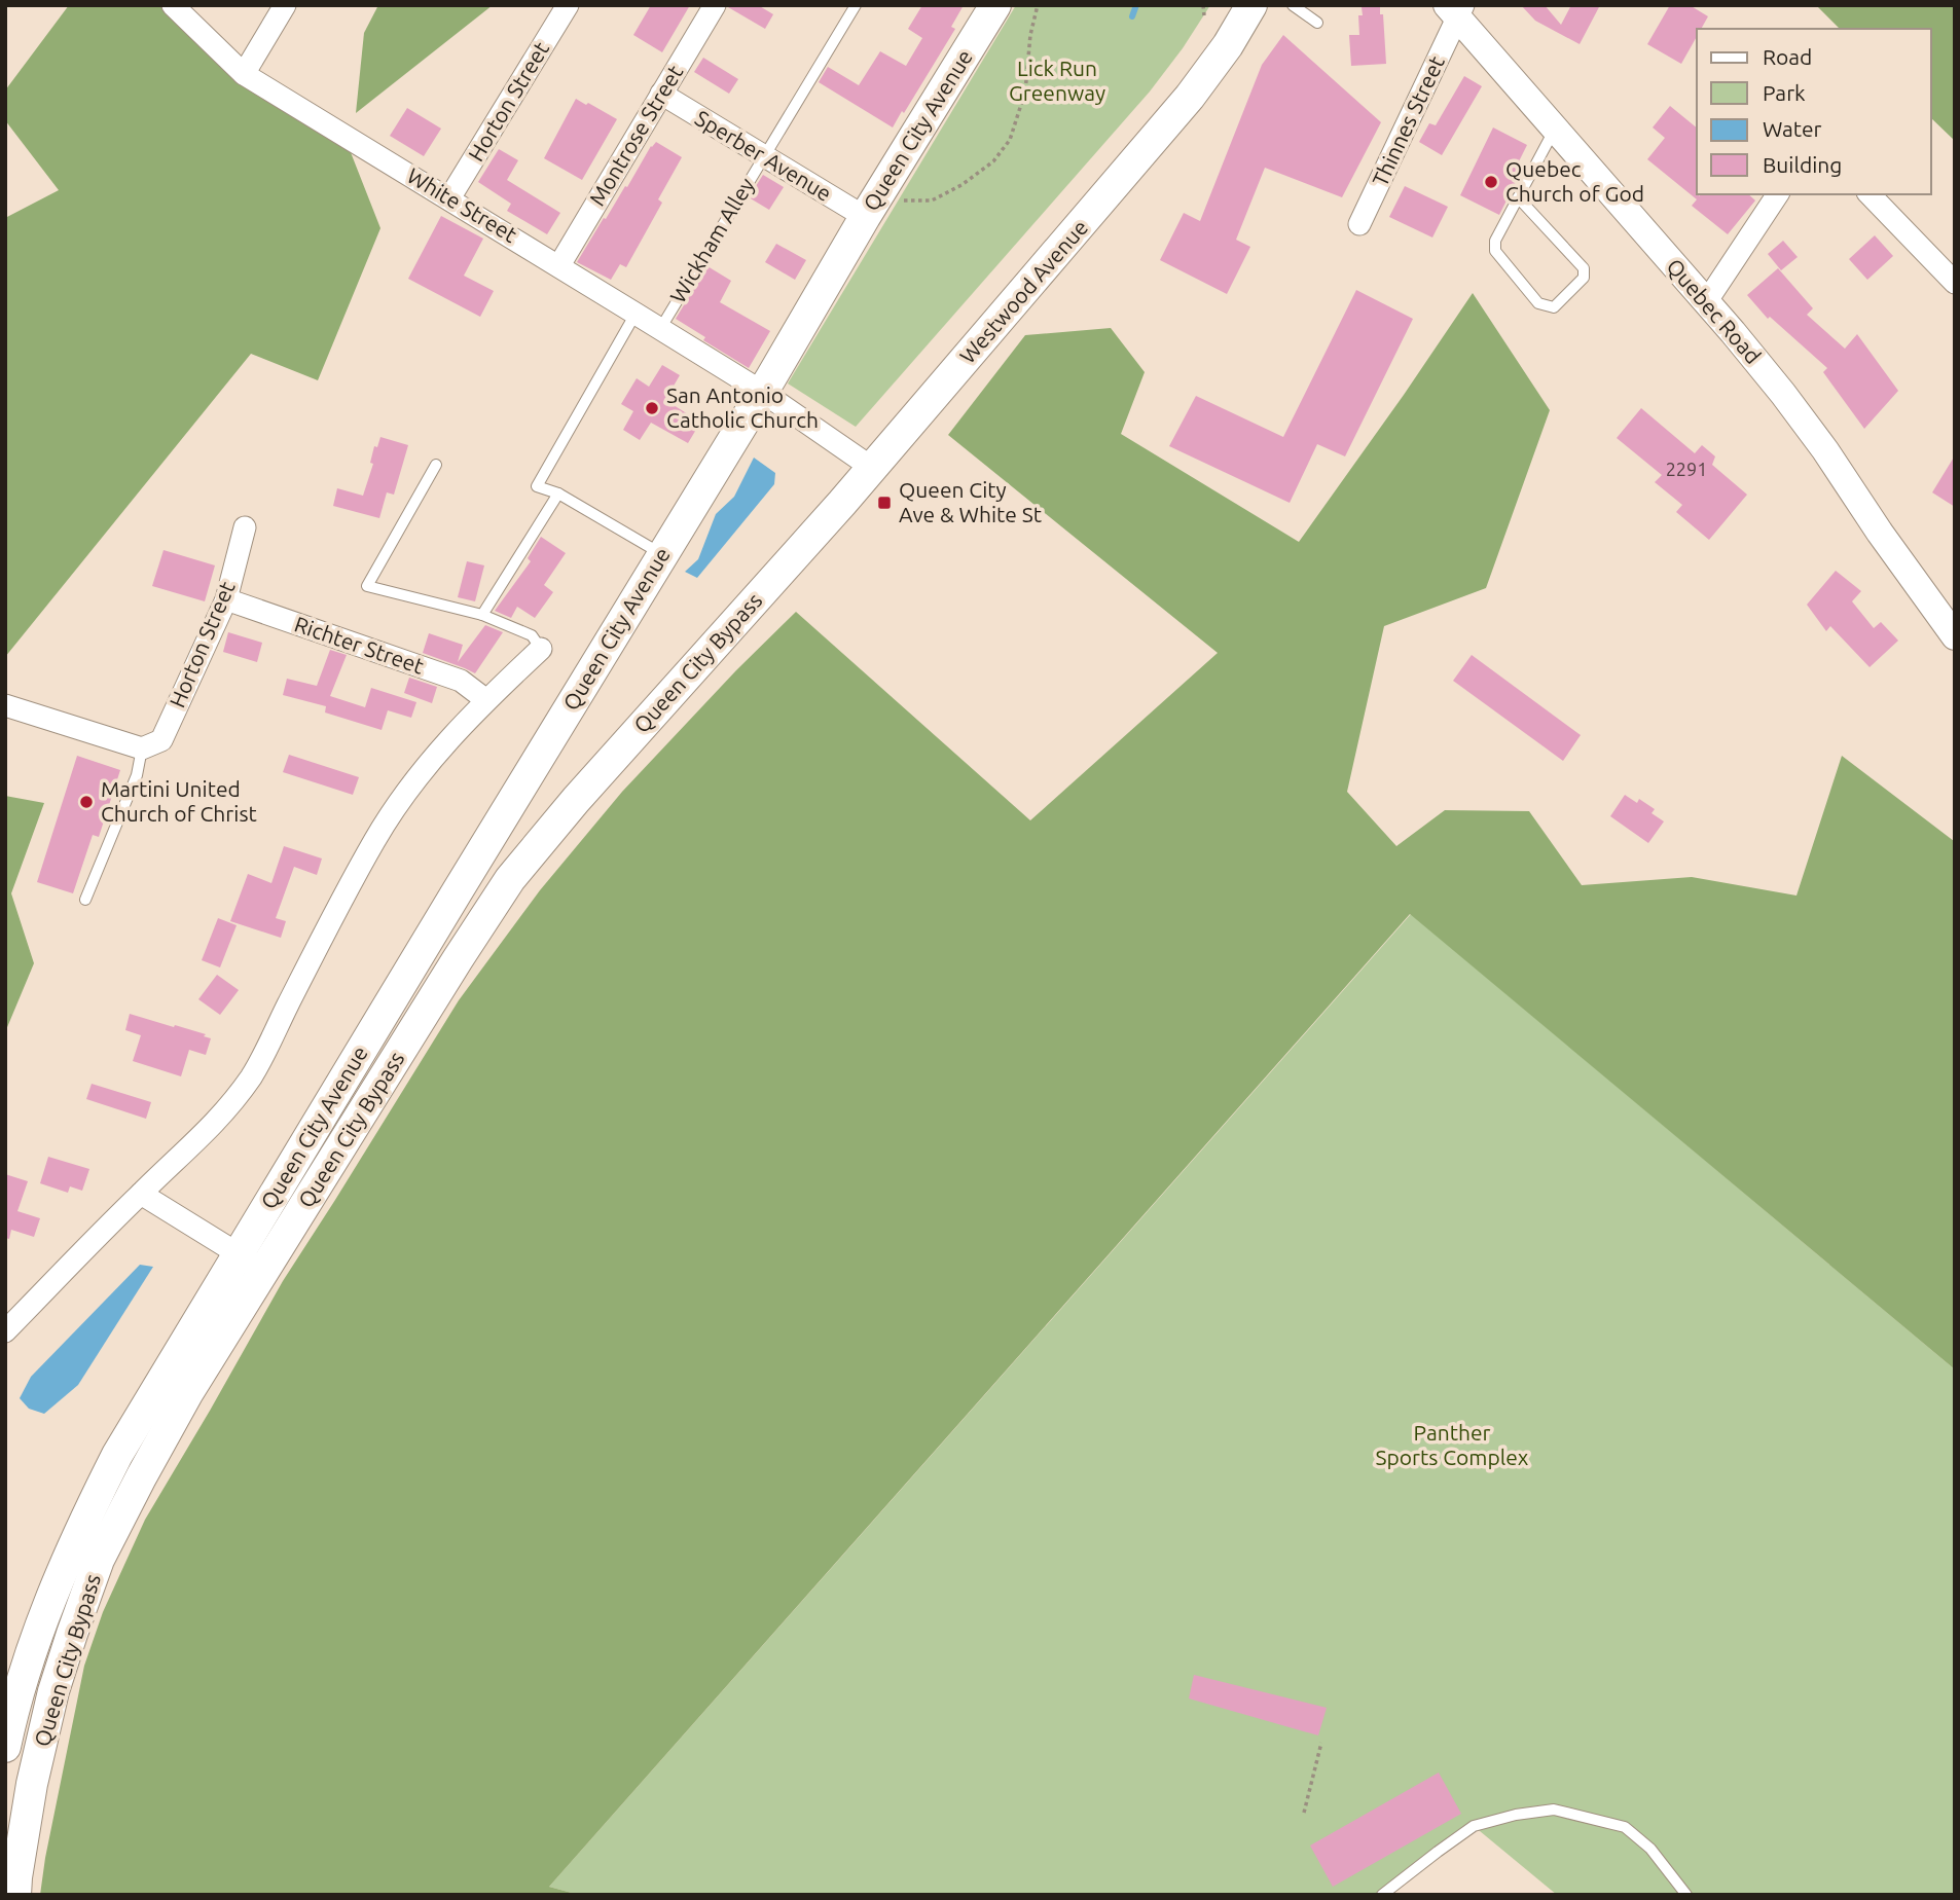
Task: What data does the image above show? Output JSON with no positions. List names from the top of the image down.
{
  "streets": {
    "main road": ["Queen City Avenue", "Westwood Avenue", "Queen City Bypass"],
    "street": [
      "Horton Street",
      "Thinnes Street",
      "Montrose Street",
      "Sperber Avenue",
      "White Street",
      "Quebec Road",
      "Richter Street"
    ],
    "lane": ["Wickham Alley"]
  },
  "crossings": [
    ["Horton Street", "White Street"],
    ["Horton Street", "Richter Street"],
    ["Thinnes Street", "Quebec Road"],
    ["Queen City Avenue", "Sperber Avenue"],
    ["Queen City Avenue", "White Street"],
    ["Queen City Avenue", "Queen City Bypass"],
    ["Montrose Street", "Sperber Avenue"],
    ["Montrose Street", "White Street"],
    ["Sperber Avenue", "Wickham Alley"],
    ["White Street", "Wickham Alley"],
    ["Westwood Avenue", "Queen City Bypass"]
  ],
  "parks": ["Lick Run Greenway", "Panther Sports Complex"],
  "places": {
    "other": ["Quebec Church of God", "San Antonio Catholic Church", "Martini United Church of Christ"],
    "transit": ["Queen City Ave & White St"]
  },
  "house_numbers": ["2291"],
  "legend": [
    "Road",
    "Park",
    "Water",
    "Building"
  ]
}
